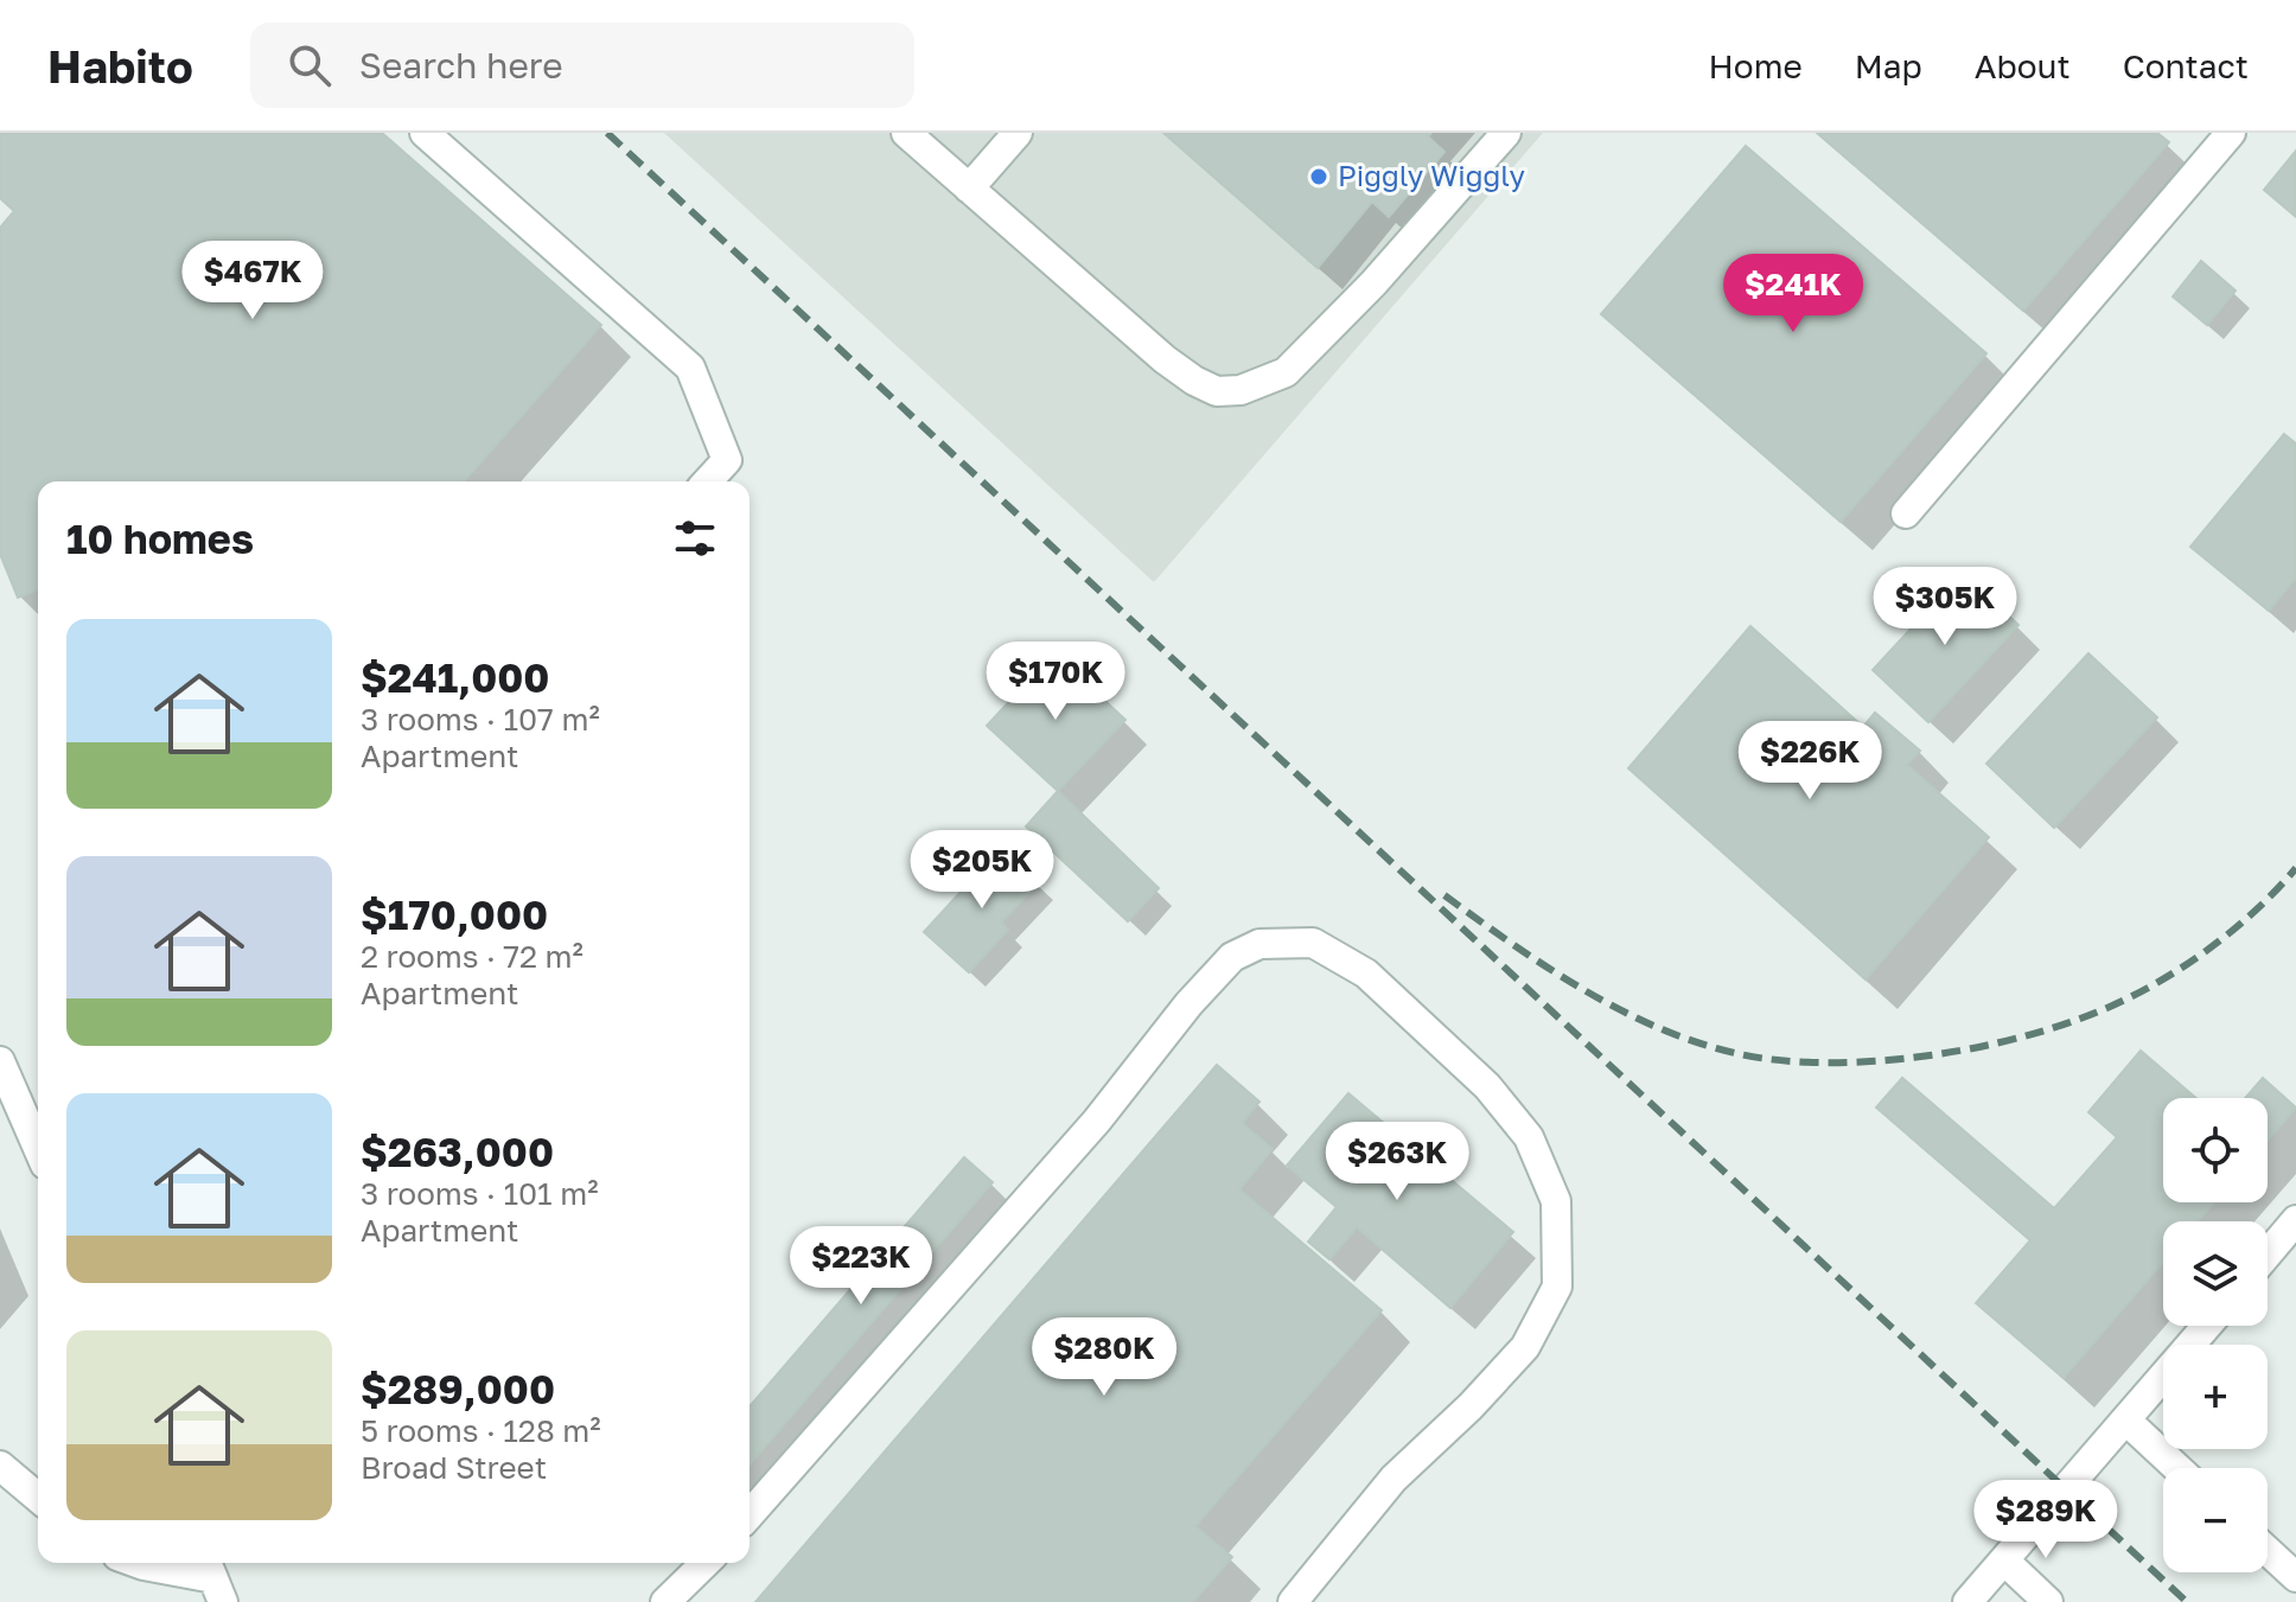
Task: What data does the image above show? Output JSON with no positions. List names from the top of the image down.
{
  "places": ["Piggly Wiggly"],
  "page": {
    "header": "Habito",
    "search": "Search here",
    "nav": [
      "Home",
      "Map",
      "About",
      "Contact"
    ],
    "price": [
      "$467K",
      "$241K",
      "$305K",
      "$170K",
      "$226K",
      "$205K",
      "$263K",
      "$223K",
      "$280K",
      "$289K"
    ],
    "heading": "10 homes",
    "list": [
      {
        "name": "$241,000",
        "note": "3 rooms · 107 m² · Apartment"
      },
      {
        "name": "$170,000",
        "note": "2 rooms · 72 m² · Apartment"
      },
      {
        "name": "$263,000",
        "note": "3 rooms · 101 m² · Apartment"
      },
      {
        "name": "$289,000",
        "note": "5 rooms · 128 m² · Broad Street"
      }
    ],
    "map_buttons": ["+", "−"]
  }
}
